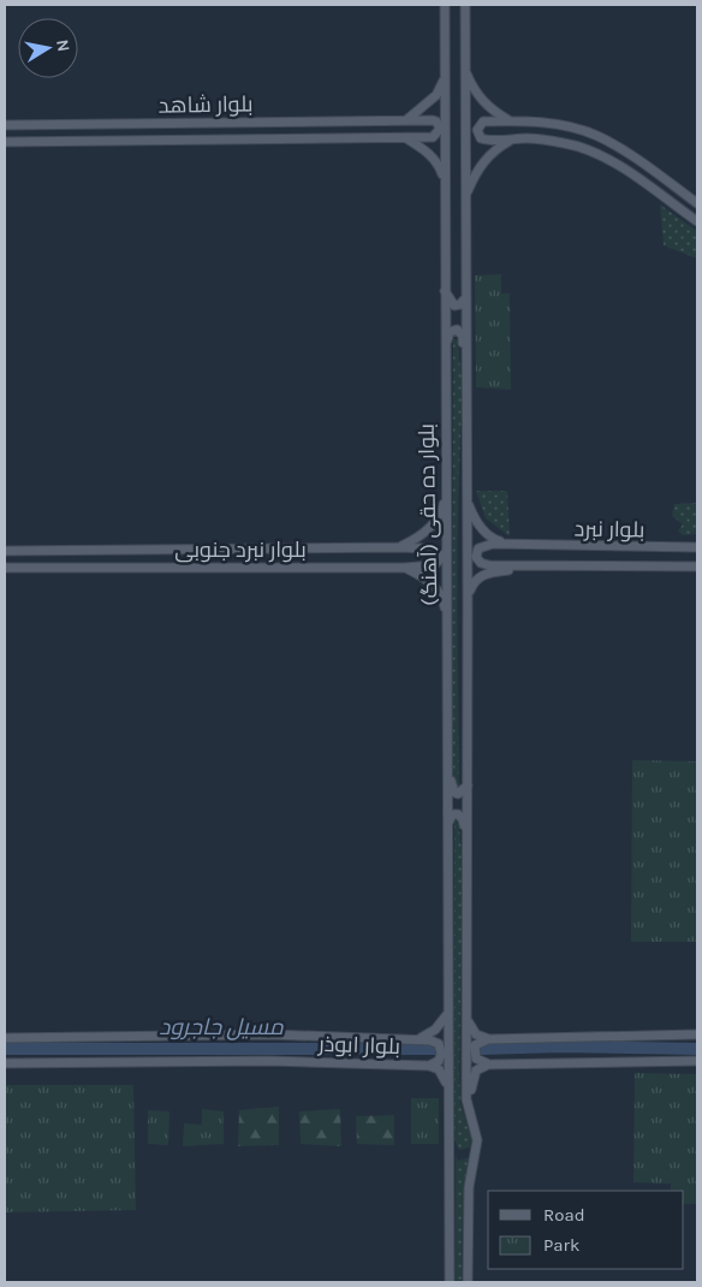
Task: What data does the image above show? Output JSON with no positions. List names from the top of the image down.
{
  "streets": {
    "main road": [
      "بلوار شاهد",
      "بلوار ده حقی (آهنگ)",
      "بلوار نبرد",
      "بلوار نبرد جنوبی",
      "بلوار ابوذر"
    ]
  },
  "crossings": [
    ["بلوار ده حقی (آهنگ)", "بلوار ابوذر"]
  ],
  "water": ["مسیل جاجرود"],
  "legend": ["Road", "Park"],
  "north": "right"
}
